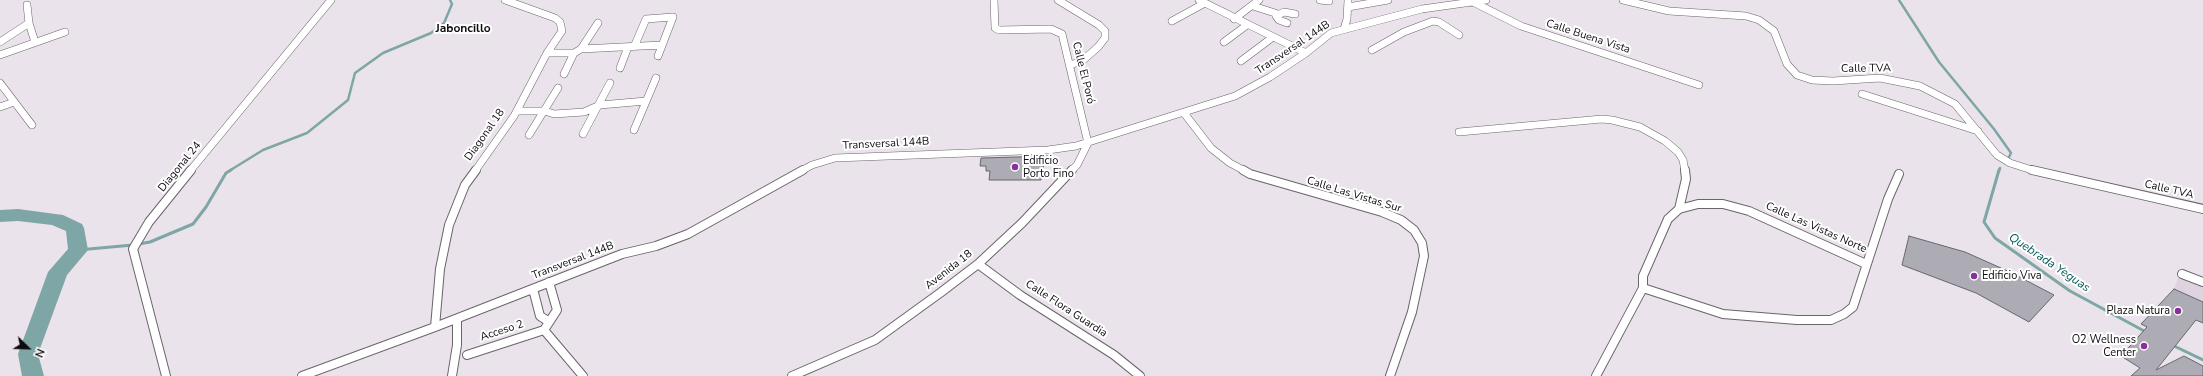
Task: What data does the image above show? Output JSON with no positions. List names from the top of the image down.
{
  "streets": {
    "street": [
      "Calle Buena Vista",
      "Transversal 144B",
      "Calle TVA",
      "Calle El Poró",
      "Diagonal 18",
      "Diagonal 24",
      "Calle Las Vistas Sur",
      "Calle Las Vistas Norte",
      "Avenida 18",
      "Calle Flora Guardia",
      "Acceso 2"
    ]
  },
  "crossings": [
    ["Calle Buena Vista", "Transversal 144B"],
    ["Transversal 144B", "Calle El Poró"],
    ["Transversal 144B", "Diagonal 18"],
    ["Transversal 144B", "Calle Las Vistas Sur"],
    ["Transversal 144B", "Avenida 18"],
    ["Calle El Poró", "Avenida 18"],
    ["Avenida 18", "Calle Flora Guardia"]
  ],
  "districts": ["Jaboncillo"],
  "water": ["Quebrada Yeguas"],
  "places": [
    "Edificio Porto Fino",
    "Edificio Viva",
    "Plaza Natura",
    "O2 Wellness Center"
  ],
  "north": "bottom right"
}
